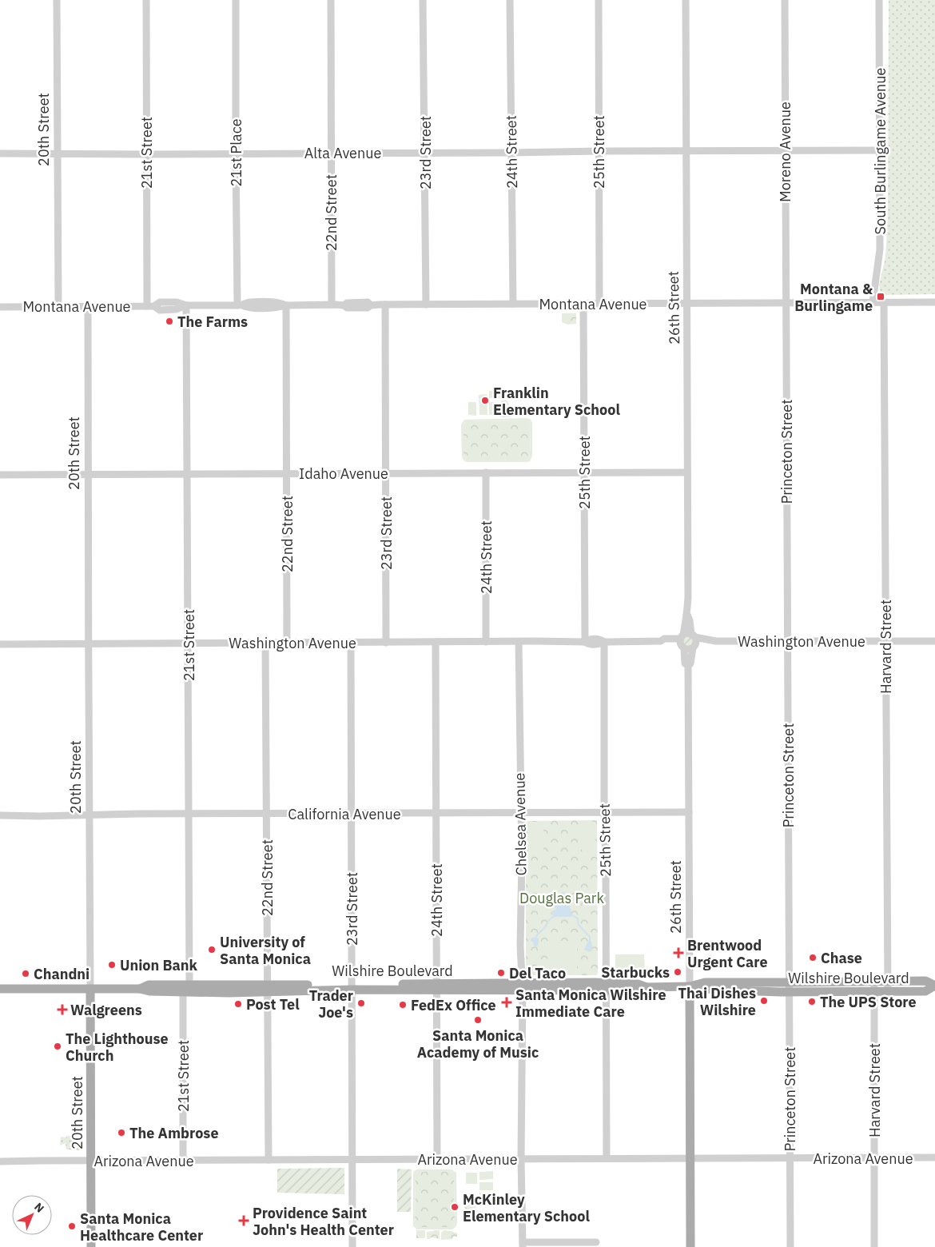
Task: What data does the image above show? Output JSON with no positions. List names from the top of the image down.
{
  "streets": {
    "main road": ["20th Street", "26th Street", "Wilshire Boulevard"],
    "street": [
      "South Burlingame Avenue",
      "24th Street",
      "25th Street",
      "Moreno Avenue",
      "21st Street",
      "21st Place",
      "Alta Avenue",
      "23rd Street",
      "22nd Street",
      "Montana Avenue",
      "Princeton Street",
      "Idaho Avenue",
      "Washington Avenue",
      "Harvard Street",
      "California Avenue",
      "Chelsea Avenue",
      "Arizona Avenue"
    ]
  },
  "crossings": [
    ["20th Street", "Alta Avenue"],
    ["20th Street", "Montana Avenue"],
    ["20th Street", "Idaho Avenue"],
    ["20th Street", "Washington Avenue"],
    ["20th Street", "California Avenue"],
    ["20th Street", "Wilshire Boulevard"],
    ["20th Street", "Arizona Avenue"],
    ["South Burlingame Avenue", "Alta Avenue"],
    ["South Burlingame Avenue", "Montana Avenue"],
    ["24th Street", "Alta Avenue"],
    ["24th Street", "Montana Avenue"],
    ["24th Street", "Idaho Avenue"],
    ["24th Street", "Washington Avenue"],
    ["24th Street", "California Avenue"],
    ["24th Street", "Wilshire Boulevard"],
    ["24th Street", "Arizona Avenue"],
    ["25th Street", "Alta Avenue"],
    ["25th Street", "Montana Avenue"],
    ["25th Street", "Idaho Avenue"],
    ["25th Street", "Washington Avenue"],
    ["25th Street", "California Avenue"],
    ["25th Street", "Wilshire Boulevard"],
    ["25th Street", "Arizona Avenue"],
    ["Moreno Avenue", "Alta Avenue"],
    ["Moreno Avenue", "Montana Avenue"],
    ["Moreno Avenue", "Princeton Street"],
    ["21st Street", "Alta Avenue"],
    ["21st Street", "Montana Avenue"],
    ["21st Street", "Idaho Avenue"],
    ["21st Street", "Washington Avenue"],
    ["21st Street", "California Avenue"],
    ["21st Street", "Wilshire Boulevard"],
    ["21st Street", "Arizona Avenue"],
    ["21st Place", "Alta Avenue"],
    ["21st Place", "Montana Avenue"],
    ["Alta Avenue", "23rd Street"],
    ["Alta Avenue", "22nd Street"],
    ["Alta Avenue", "26th Street"],
    ["23rd Street", "Montana Avenue"],
    ["23rd Street", "Idaho Avenue"],
    ["23rd Street", "Washington Avenue"],
    ["23rd Street", "California Avenue"],
    ["23rd Street", "Wilshire Boulevard"],
    ["23rd Street", "Arizona Avenue"],
    ["22nd Street", "Montana Avenue"],
    ["22nd Street", "Idaho Avenue"],
    ["22nd Street", "Washington Avenue"],
    ["22nd Street", "California Avenue"],
    ["22nd Street", "Wilshire Boulevard"],
    ["22nd Street", "Arizona Avenue"],
    ["Montana Avenue", "26th Street"],
    ["Montana Avenue", "Princeton Street"],
    ["Montana Avenue", "Harvard Street"],
    ["26th Street", "Idaho Avenue"],
    ["26th Street", "Washington Avenue"],
    ["26th Street", "California Avenue"],
    ["26th Street", "Wilshire Boulevard"],
    ["26th Street", "Arizona Avenue"],
    ["Princeton Street", "Washington Avenue"],
    ["Princeton Street", "Wilshire Boulevard"],
    ["Princeton Street", "Arizona Avenue"],
    ["Washington Avenue", "Harvard Street"],
    ["Washington Avenue", "Chelsea Avenue"],
    ["Harvard Street", "Wilshire Boulevard"],
    ["Harvard Street", "Arizona Avenue"],
    ["California Avenue", "Chelsea Avenue"],
    ["Chelsea Avenue", "Wilshire Boulevard"],
    ["Chelsea Avenue", "Arizona Avenue"]
  ],
  "parks": ["Douglas Park"],
  "places": {
    "transit": ["Montana & Burlingame"],
    "other": [
      "The Farms",
      "Franklin Elementary School",
      "University of Santa Monica",
      "Chase",
      "Union Bank",
      "Starbucks",
      "Del Taco",
      "Chandni",
      "Thai Dishes Wilshire",
      "The UPS Store",
      "Trader Joe's",
      "Post Tel",
      "FedEx Office",
      "Santa Monica Academy of Music",
      "The Lighthouse Church",
      "The Ambrose",
      "McKinley Elementary School",
      "Santa Monica Healthcare Center"
    ],
    "health": [
      "Brentwood Urgent Care",
      "Santa Monica Wilshire Immediate Care",
      "Walgreens",
      "Providence Saint John's Health Center"
    ]
  },
  "north": "top right"
}
